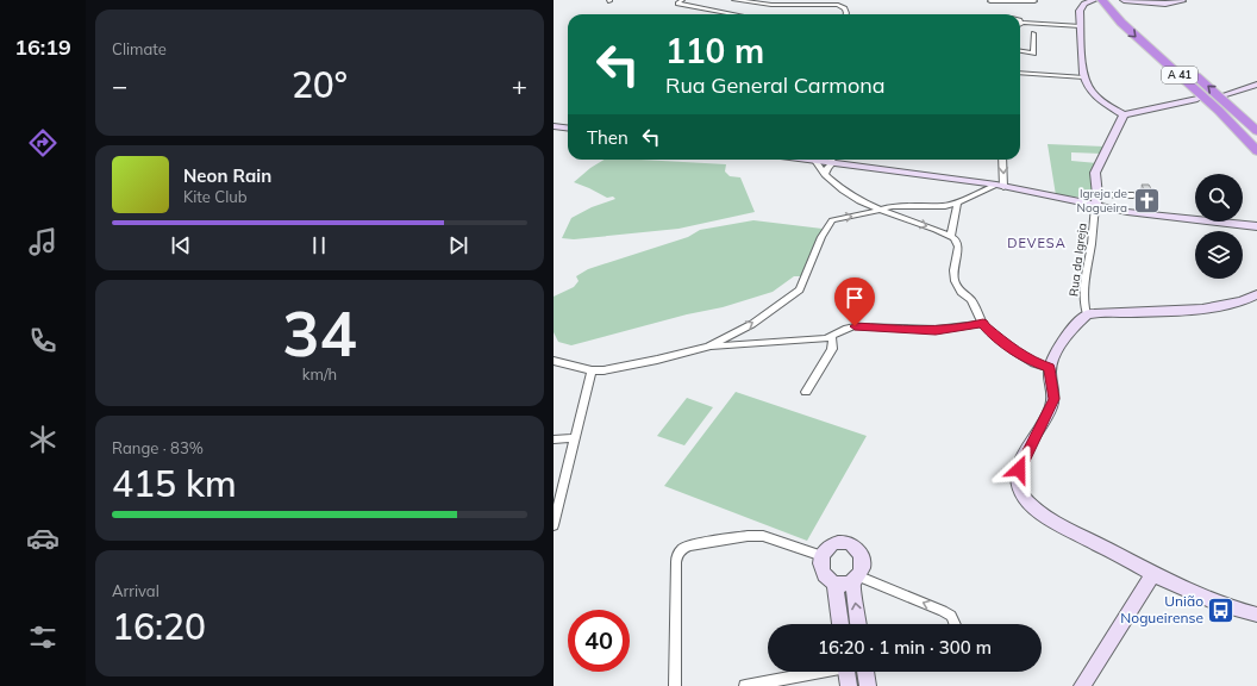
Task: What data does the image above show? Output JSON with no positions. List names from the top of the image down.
{
  "streets": {
    "highway": ["A 41"],
    "street": ["Rua da Igreja"]
  },
  "districts": ["DEVESA"],
  "places": {
    "church": ["Igreja de Nogueira"],
    "bus stop": ["União Nogueirense"]
  },
  "page": {
    "tabs": "16:19",
    "tile": [
      "Climate",
      ["34", "km/h"],
      ["Range · 83%", "415 km"],
      ["Arrival", "16:20"]
    ],
    "turn": ["110 m", "Rua General Carmona"],
    "heat": ["−", "20°", "+"],
    "then": "Then",
    "song": ["Neon Rain", "Kite Club"],
    "limit": "40",
    "trip": "16:20 · 1 min · 300 m"
  }
}
